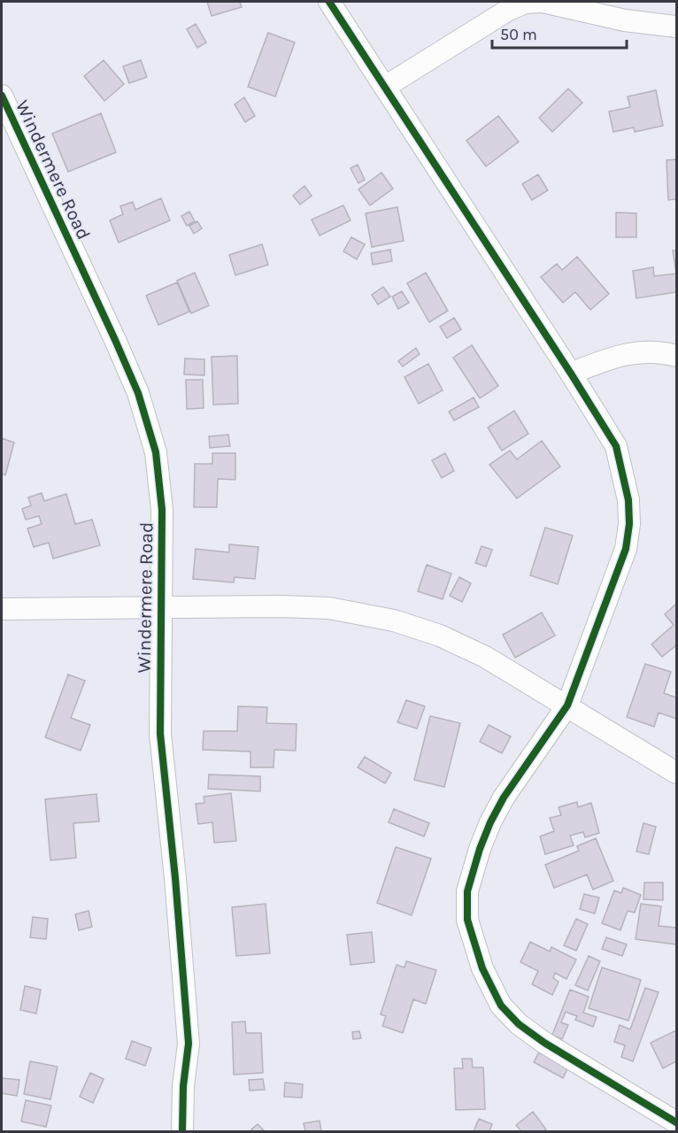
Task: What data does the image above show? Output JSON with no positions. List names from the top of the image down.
{
  "streets": {
    "street": ["Windermere Road"]
  },
  "scale_bar": "50 m"
}
